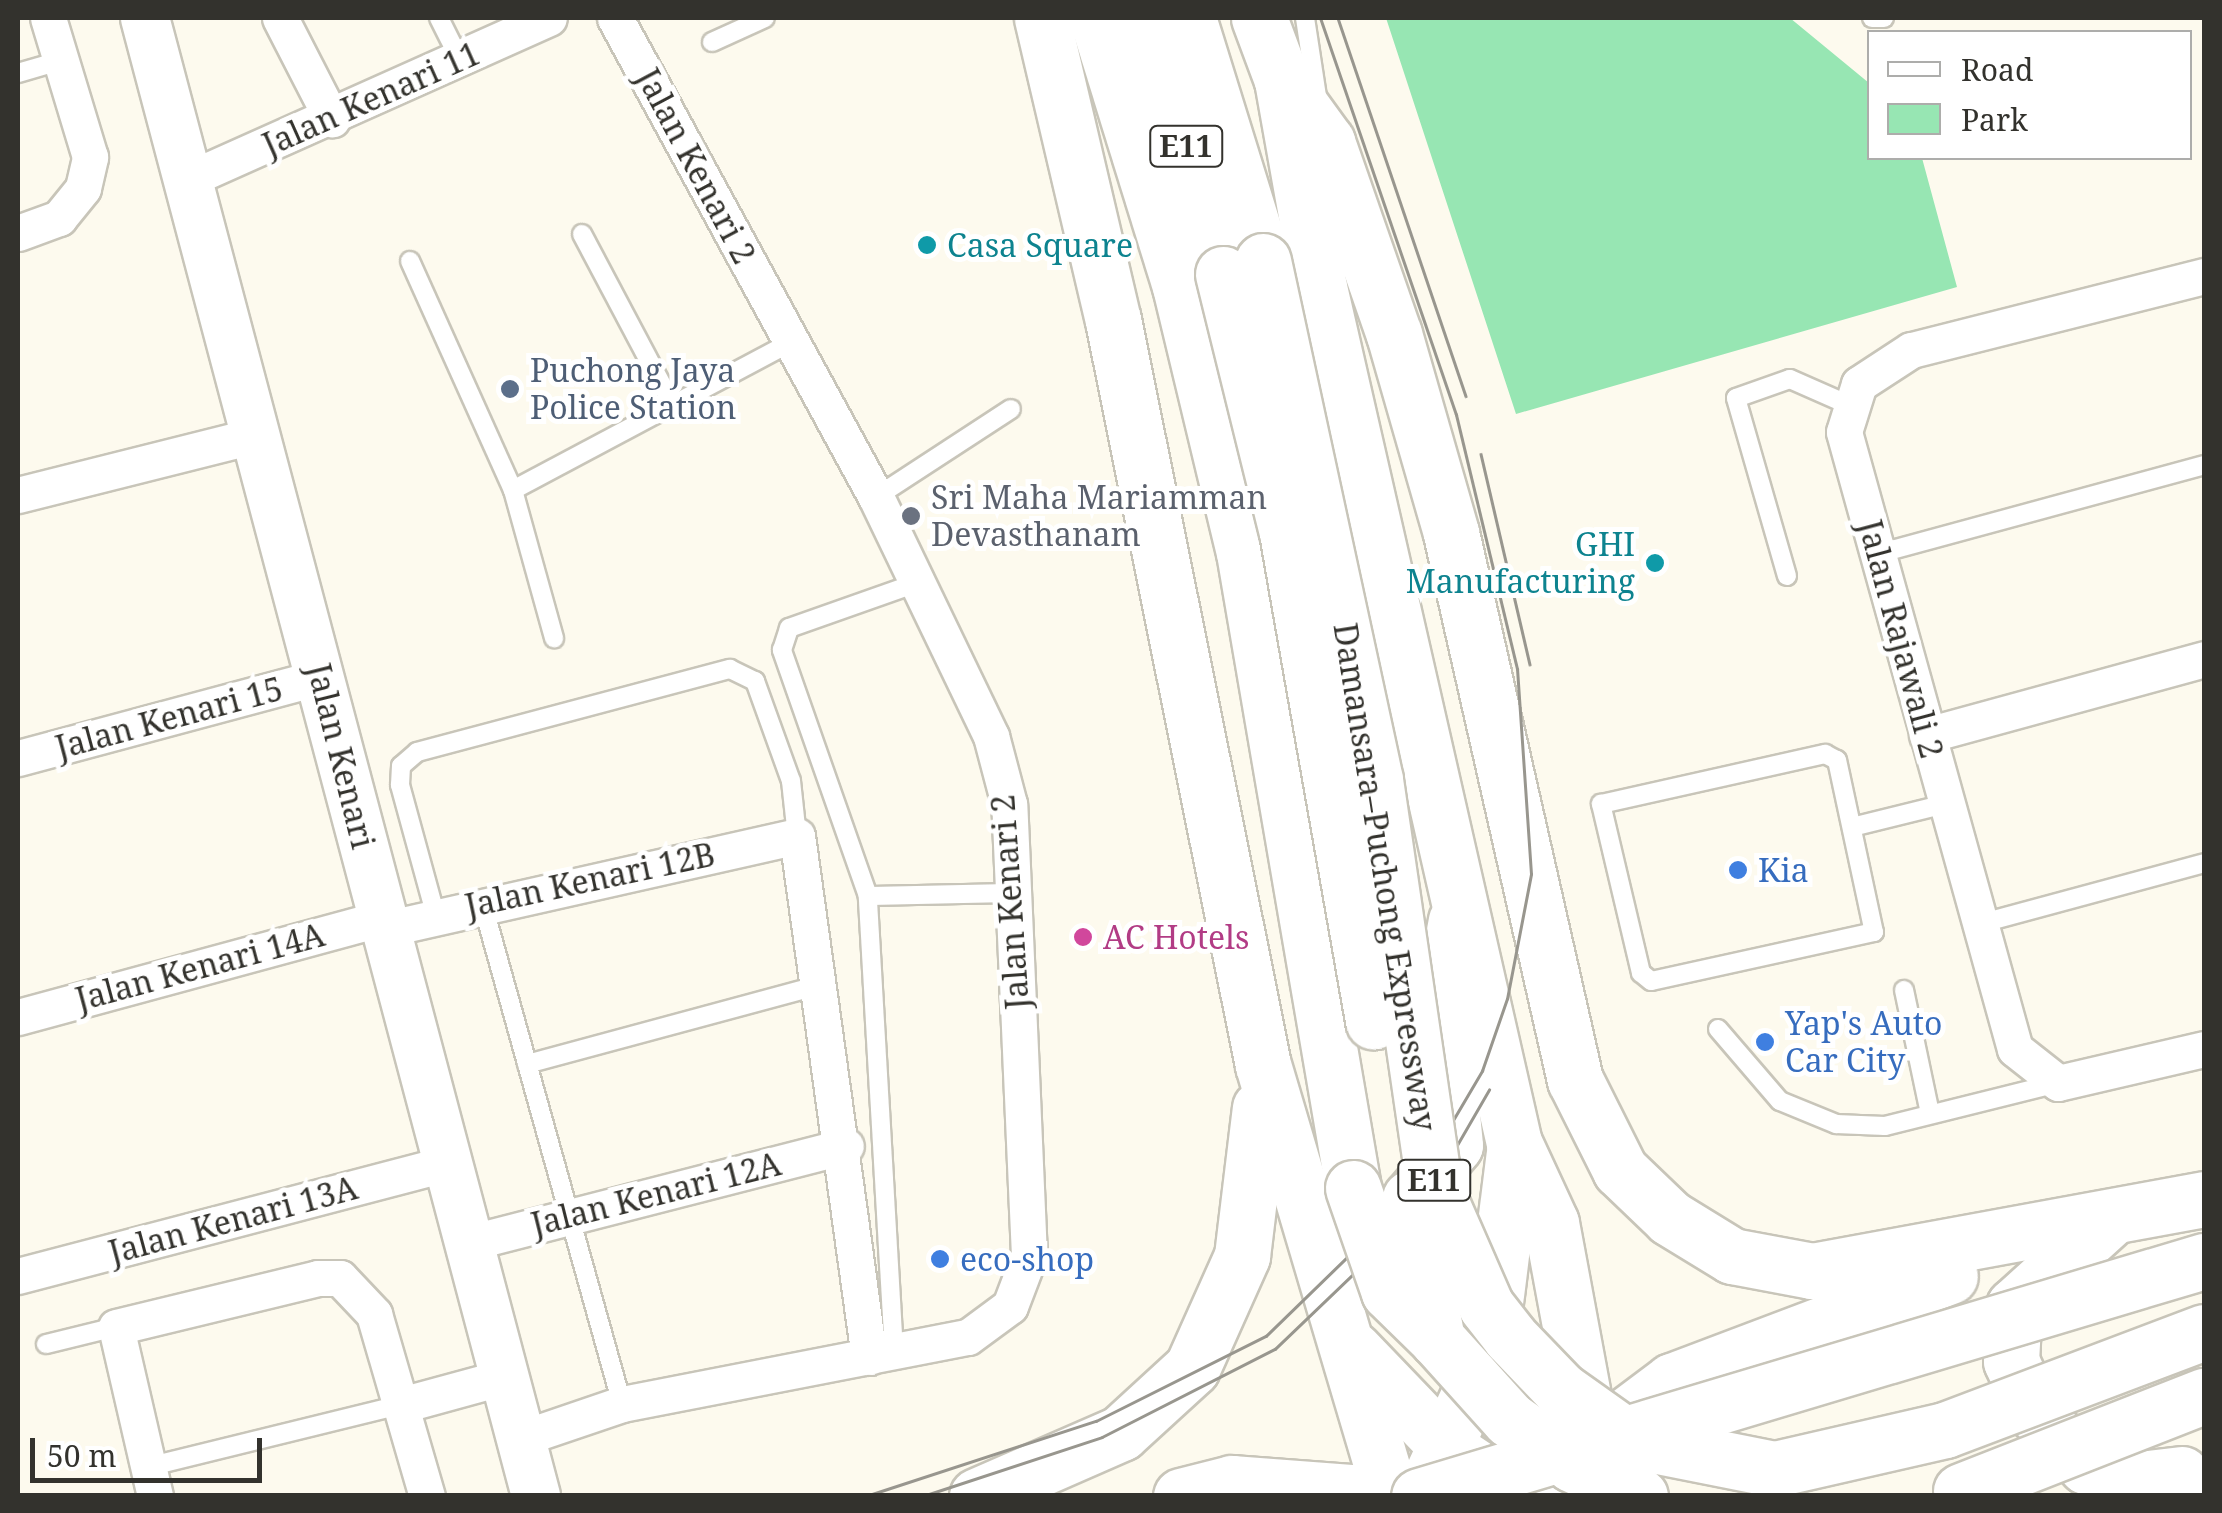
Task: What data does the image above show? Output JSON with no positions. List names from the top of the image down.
{
  "streets": {
    "highway": ["E11", "Damansara–Puchong Expressway"],
    "street": [
      "Jalan Kenari 11",
      "Jalan Kenari 2",
      "Jalan Rajawali 2",
      "Jalan Kenari 15",
      "Jalan Kenari",
      "Jalan Kenari 12B",
      "Jalan Kenari 14A",
      "Jalan Kenari 12A",
      "Jalan Kenari 13A"
    ]
  },
  "crossings": [
    ["Jalan Kenari 11", "Jalan Kenari"],
    ["Jalan Kenari 2", "Jalan Kenari"],
    ["Jalan Kenari 15", "Jalan Kenari"],
    ["Jalan Kenari", "Jalan Kenari 12B"],
    ["Jalan Kenari", "Jalan Kenari 14A"],
    ["Jalan Kenari", "Jalan Kenari 12A"],
    ["Jalan Kenari", "Jalan Kenari 13A"],
    ["Jalan Kenari 12B", "Jalan Kenari 14A"]
  ],
  "places": [
    "Casa Square",
    "Puchong Jaya Police Station",
    "Sri Maha Mariamman Devasthanam",
    "GHI Manufacturing",
    "Kia",
    "AC Hotels",
    "Yap's Auto Car City",
    "eco-shop"
  ],
  "legend": ["Road", "Park"],
  "scale_bar": "50 m"
}
